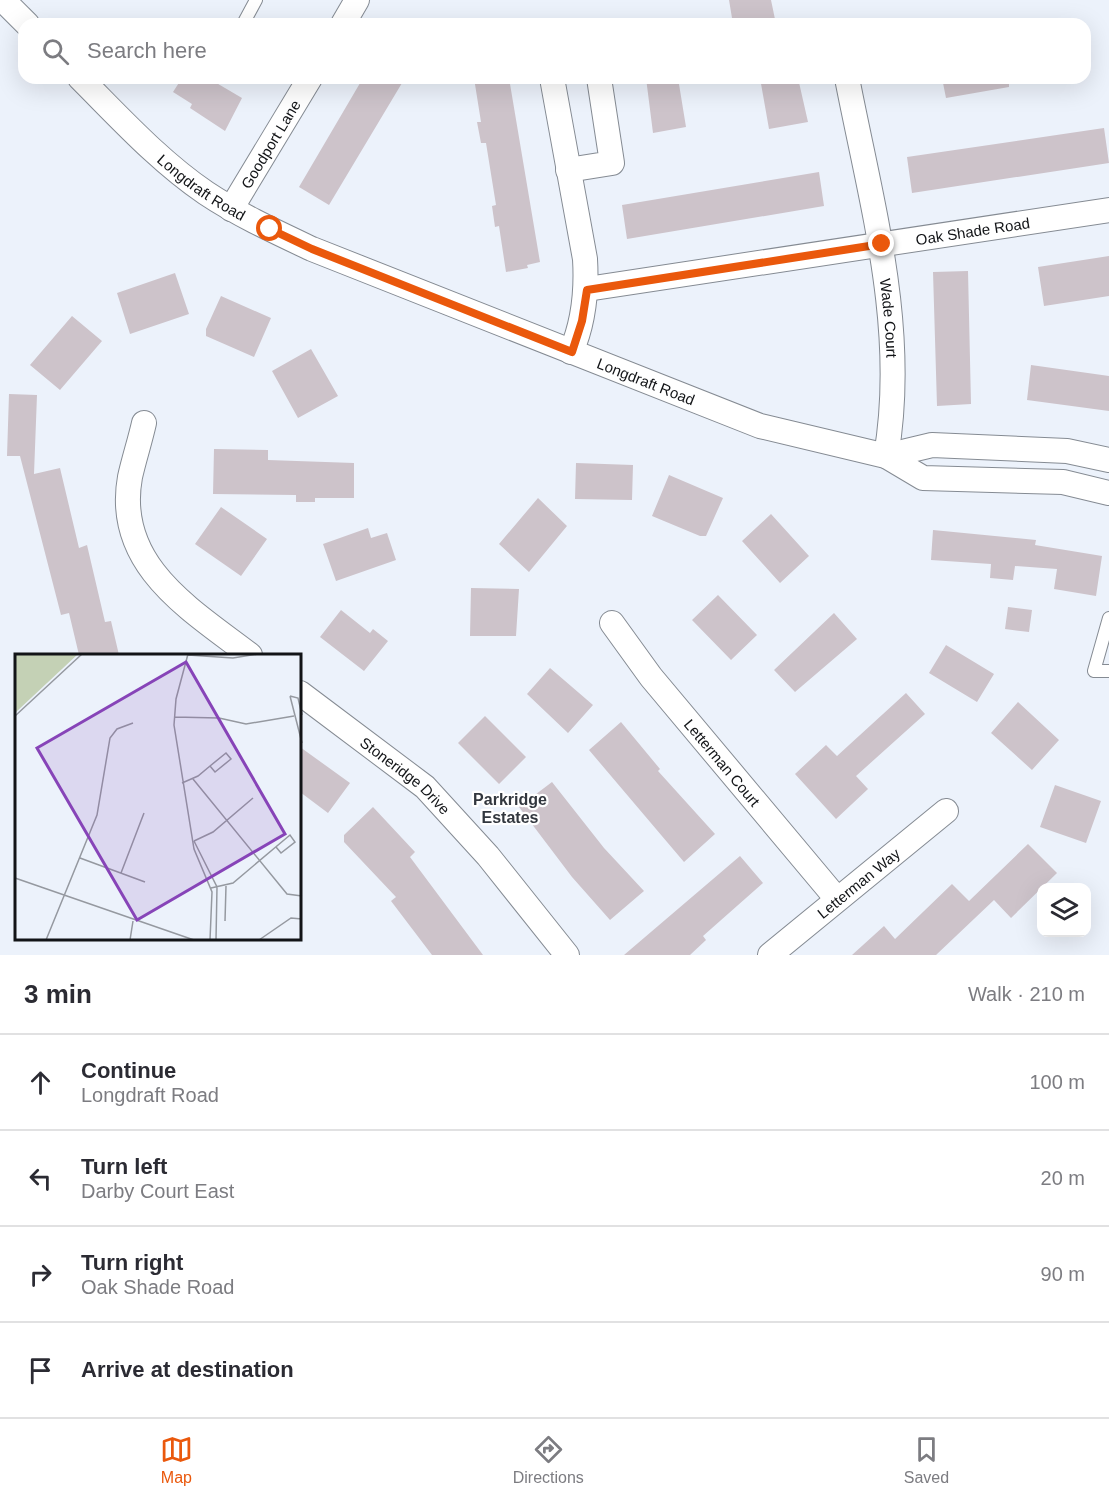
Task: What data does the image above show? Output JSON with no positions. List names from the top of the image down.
{
  "streets": {
    "street": [
      "Goodport Lane",
      "Longdraft Road",
      "Oak Shade Road",
      "Wade Court",
      "Letterman Court",
      "Stoneridge Drive",
      "Letterman Way"
    ]
  },
  "crossings": [
    ["Goodport Lane", "Longdraft Road"],
    ["Longdraft Road", "Wade Court"],
    ["Oak Shade Road", "Wade Court"],
    ["Letterman Court", "Letterman Way"]
  ],
  "districts": ["Parkridge Estates"],
  "page": {
    "search": "Search here",
    "heading": ["3 min", "Walk · 210 m"],
    "list": [
      ["Continue", "Longdraft Road", "100 m"],
      ["Turn left", "Darby Court East", "20 m"],
      ["Turn right", "Oak Shade Road", "90 m"],
      "Arrive at destination"
    ],
    "nav": ["Map", "Directions", "Saved"]
  }
}
